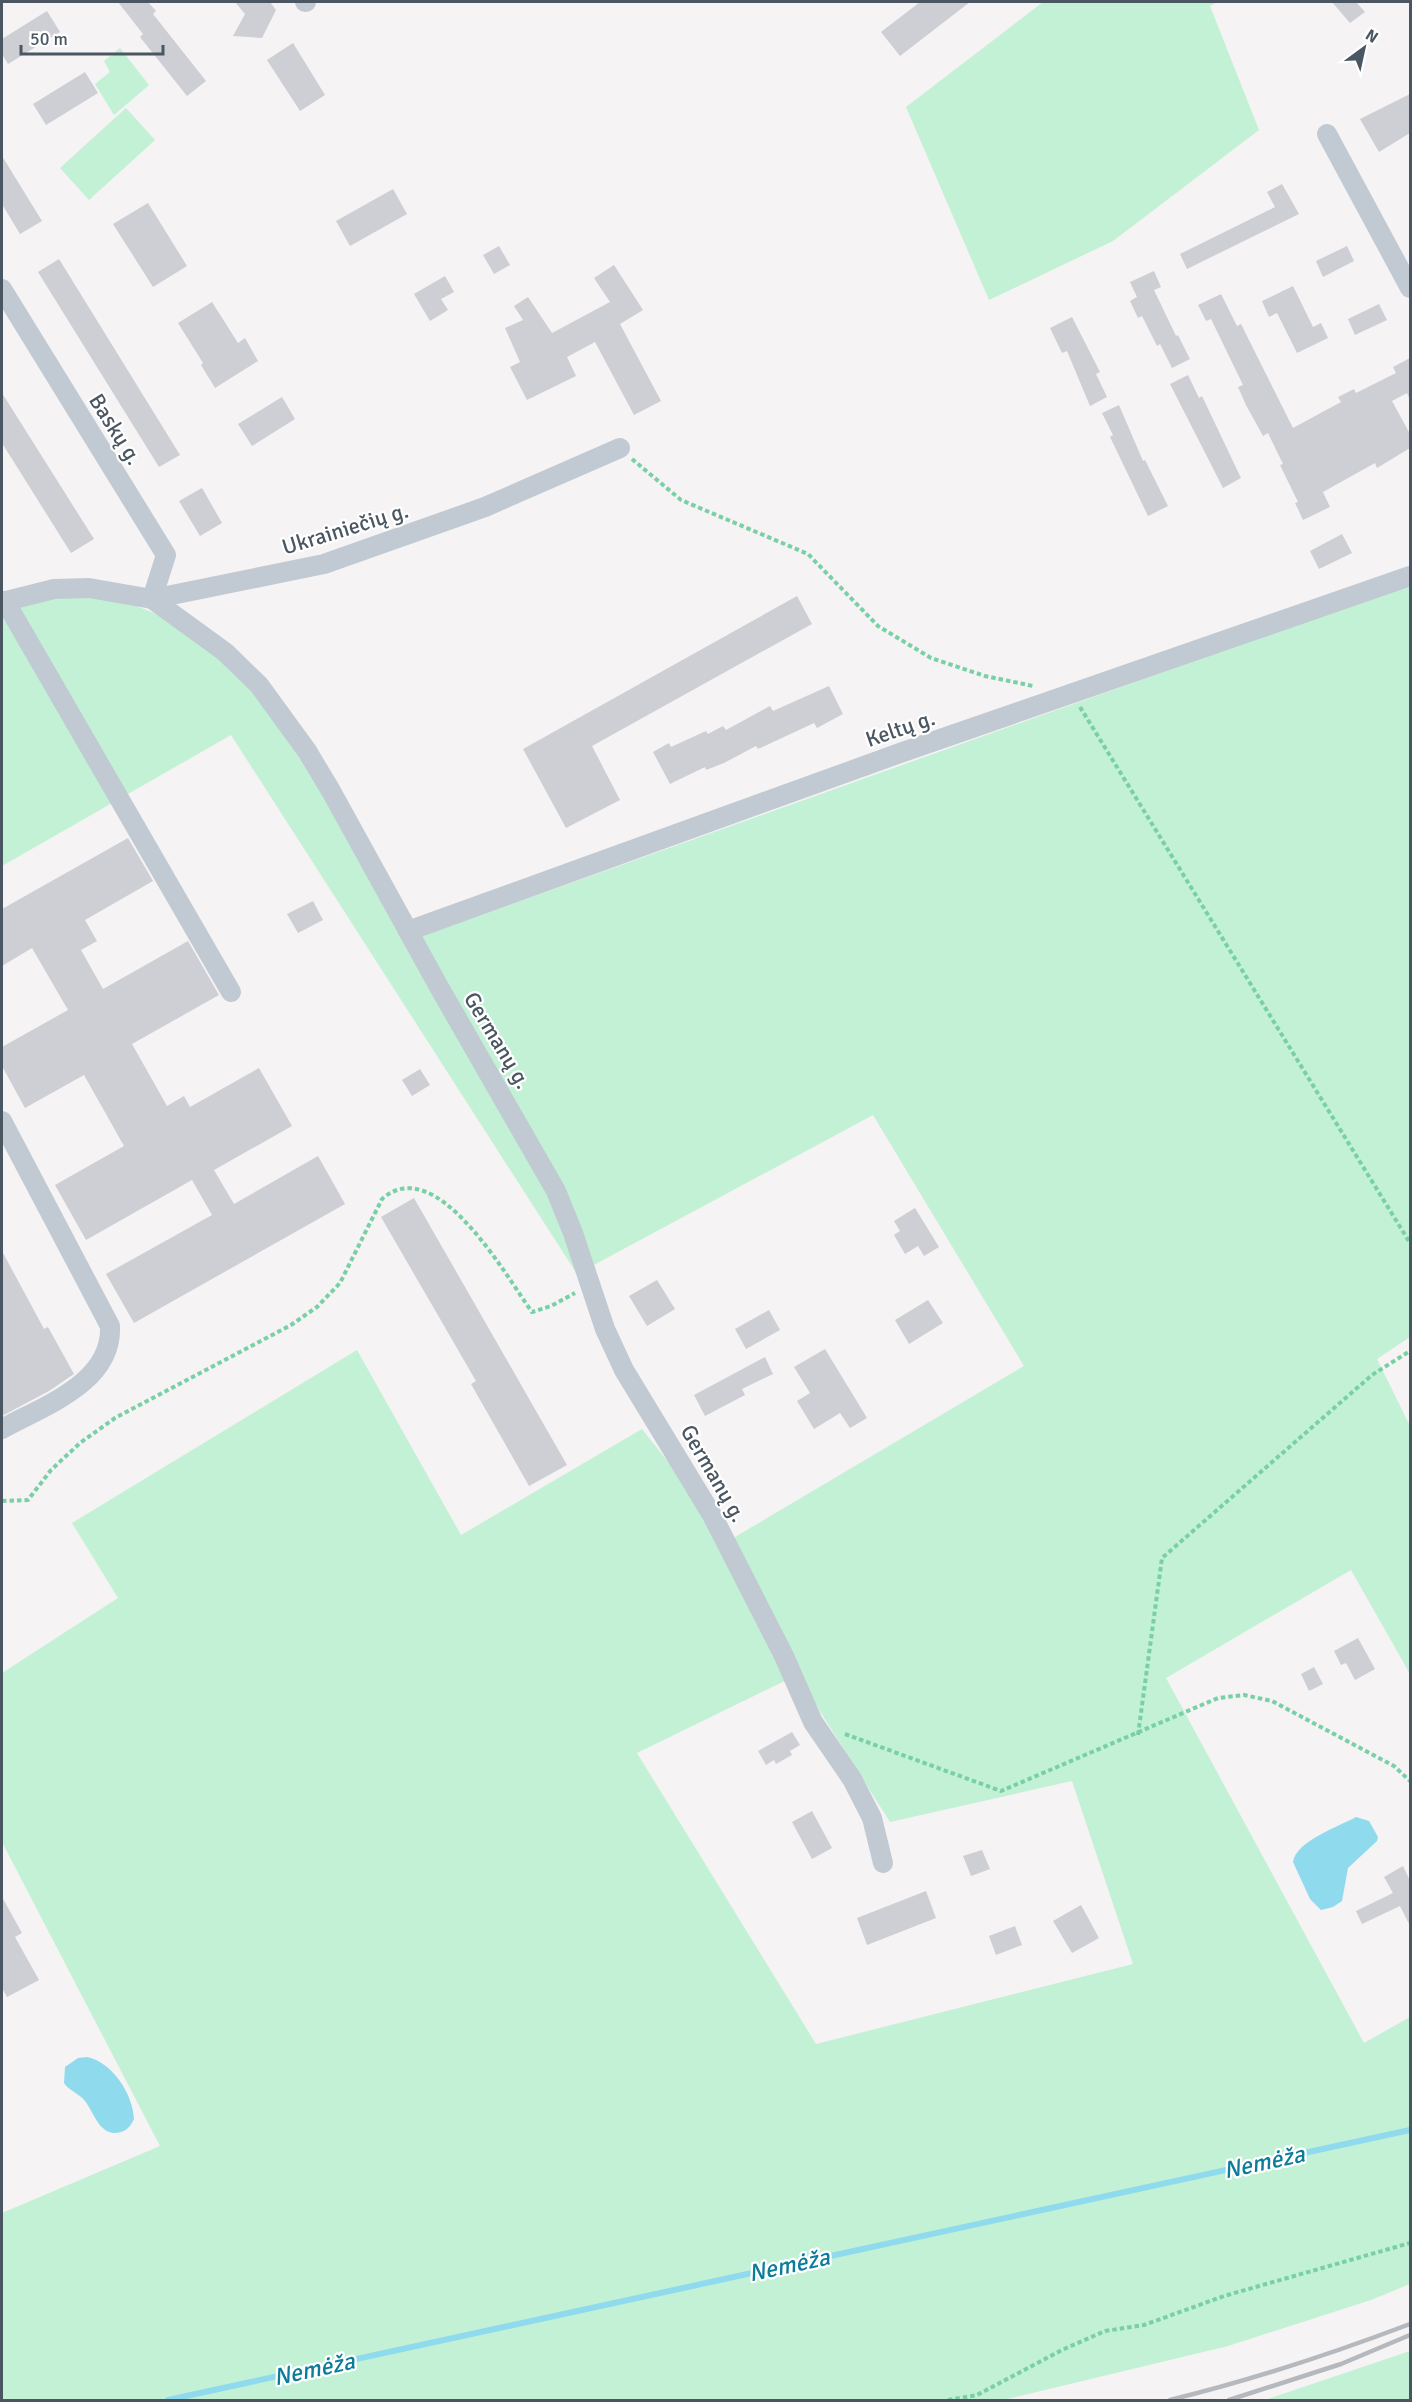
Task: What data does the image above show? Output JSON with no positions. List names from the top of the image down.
{
  "streets": {
    "street": [
      "Baskų g.",
      "Ukrainiečių g.",
      "Keltų g.",
      "Germanų g."
    ]
  },
  "crossings": [
    ["Baskų g.", "Ukrainiečių g."],
    ["Baskų g.", "Germanų g."],
    ["Ukrainiečių g.", "Germanų g."],
    ["Keltų g.", "Germanų g."]
  ],
  "water": ["Nemėža"],
  "scale_bar": "50 m",
  "north": "top right"
}
